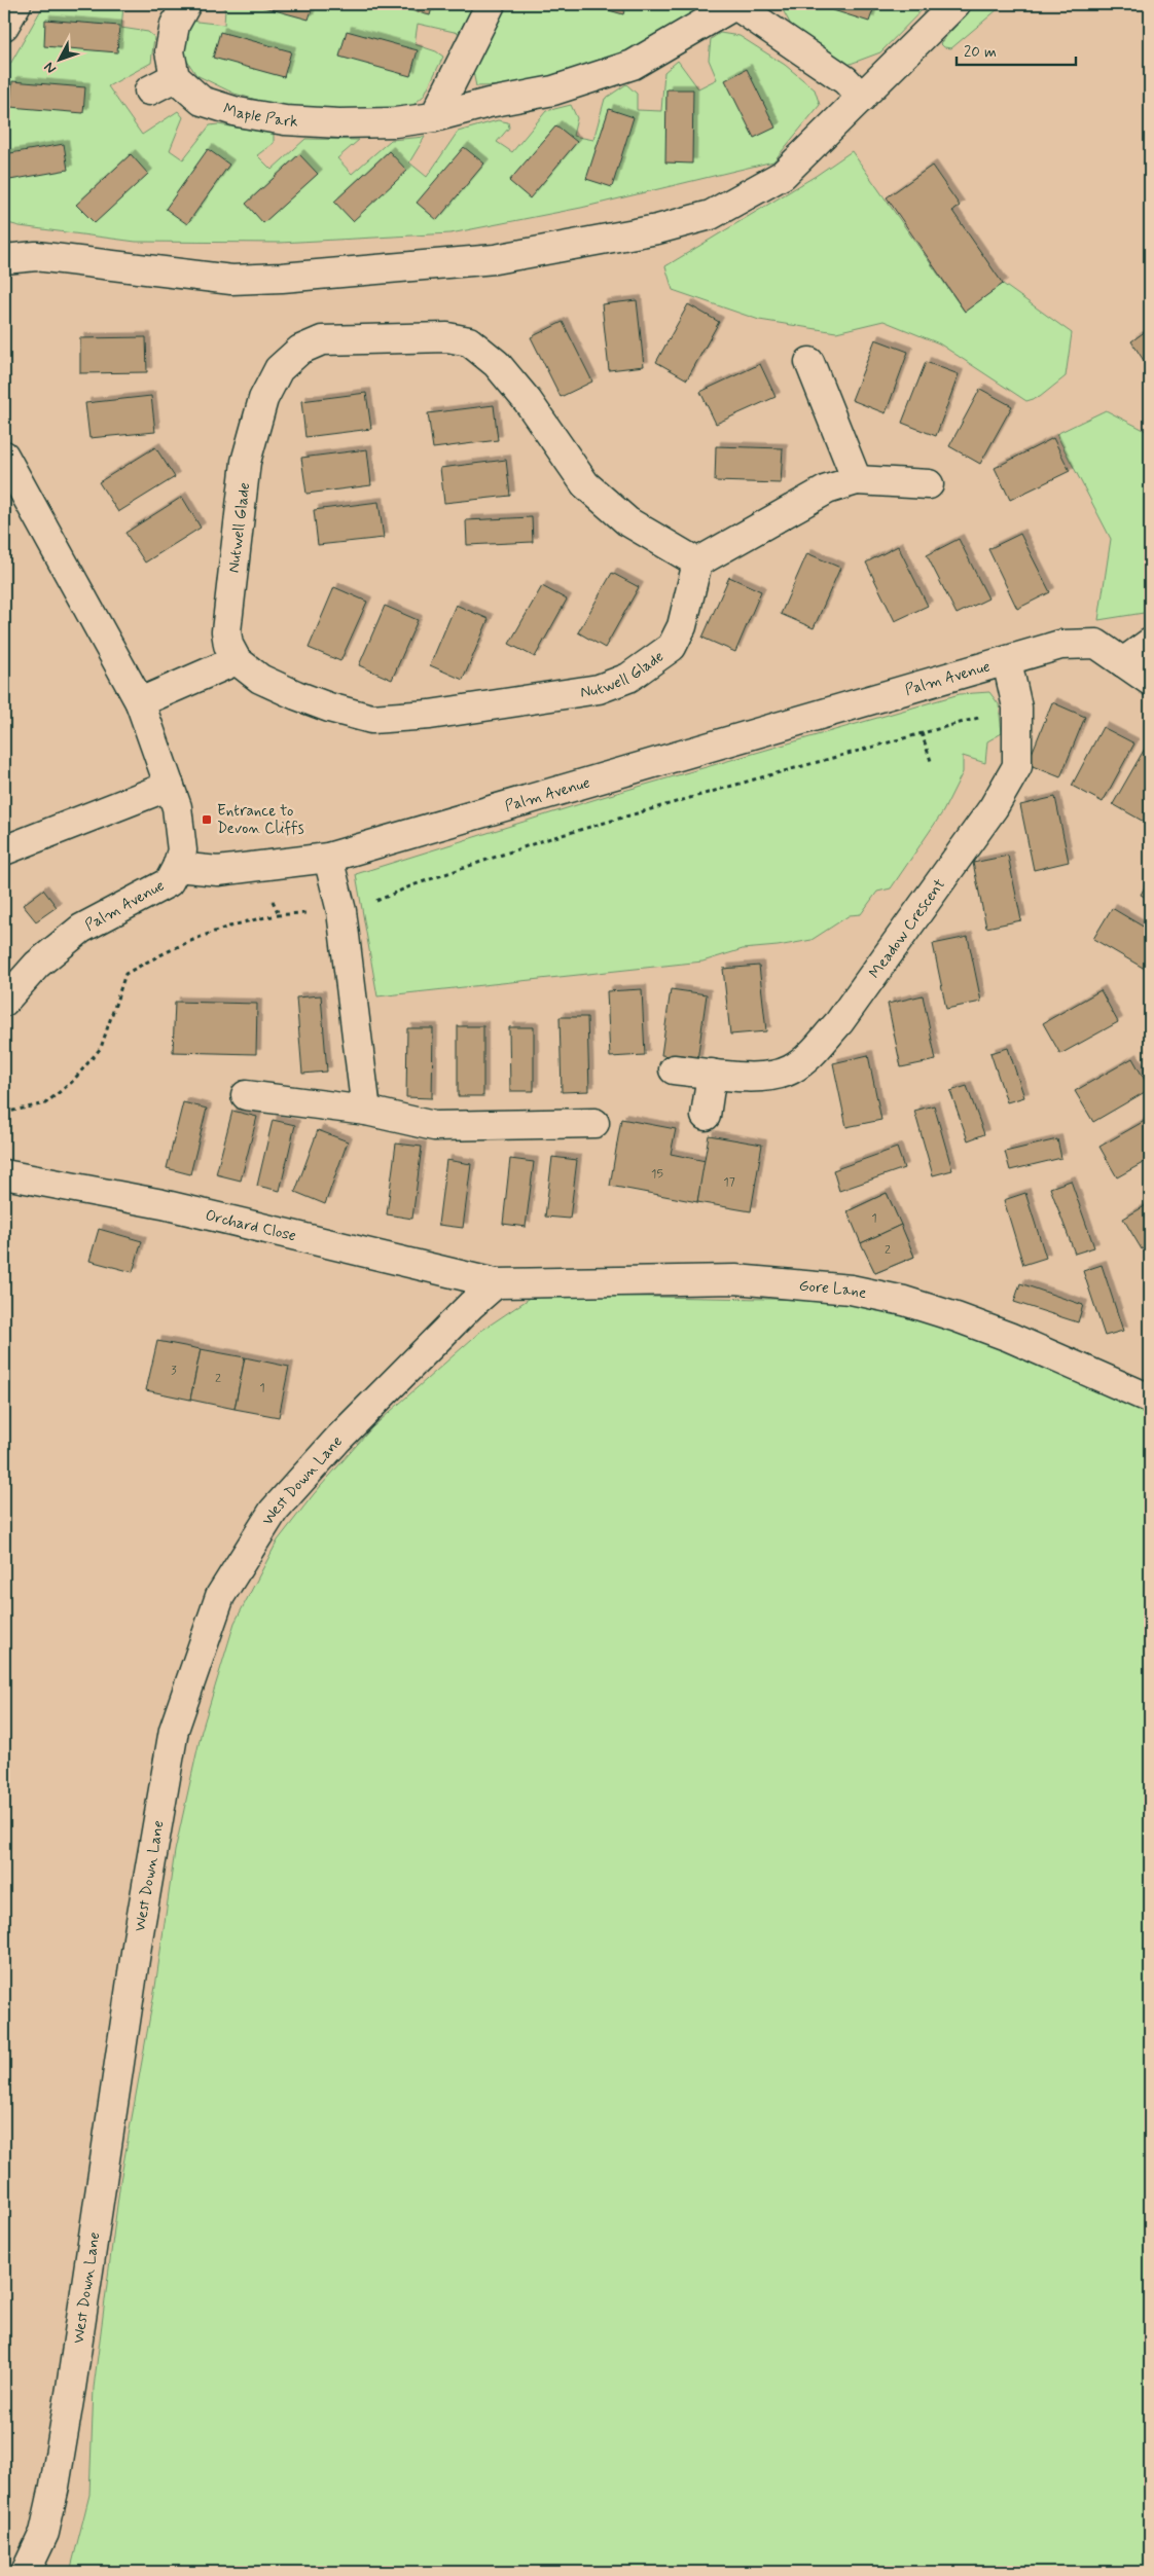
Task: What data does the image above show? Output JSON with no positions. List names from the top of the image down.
{
  "streets": {
    "street": [
      "Maple Park",
      "Nutwell Glade",
      "Palm Avenue",
      "Meadow Crescent",
      "Orchard Close",
      "Gore Lane",
      "West Down Lane"
    ]
  },
  "crossings": [
    ["Palm Avenue", "Meadow Crescent"],
    ["Orchard Close", "Gore Lane"],
    ["Orchard Close", "West Down Lane"],
    ["Gore Lane", "West Down Lane"]
  ],
  "places": {
    "transit": ["Entrance to Devon Cliffs"]
  },
  "house_numbers": [
    "15",
    "17",
    "1",
    "2",
    "3",
    "2",
    "1"
  ],
  "scale_bar": "20 m",
  "north": "bottom left"
}
